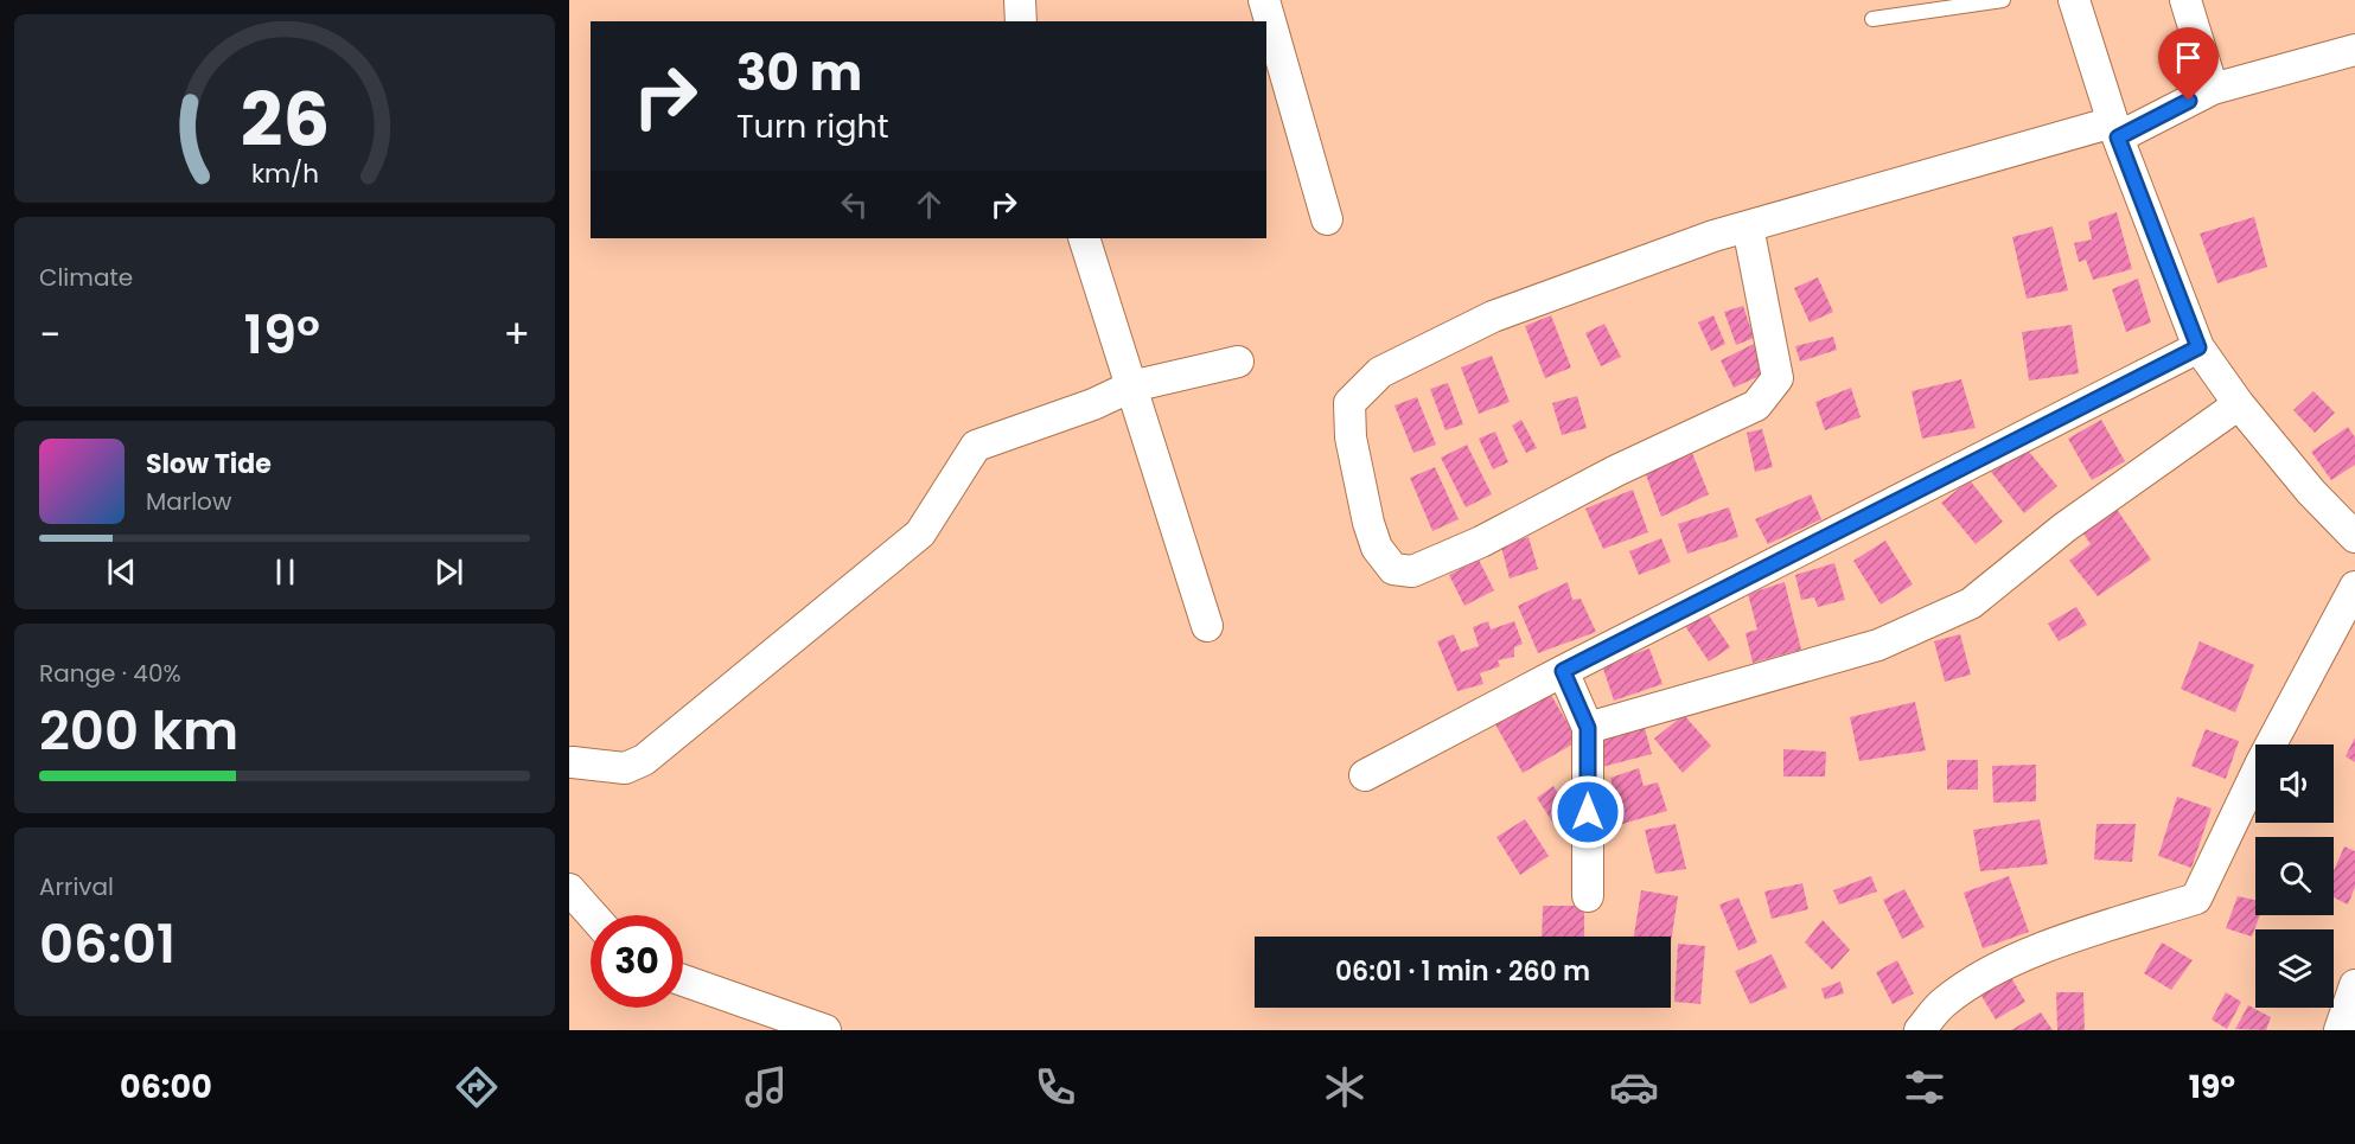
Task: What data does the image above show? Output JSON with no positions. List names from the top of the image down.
{
  "page": {
    "turn": ["30 m", "Turn right"],
    "tile": [
      "Climate",
      ["Range · 40%", "200 km"],
      ["Arrival", "06:01"]
    ],
    "heat": ["−", "19°", "+"],
    "song": ["Slow Tide", "Marlow"],
    "limit": "30",
    "trip": "06:01 · 1 min · 260 m",
    "tabs": ["06:00", "19°"],
    "gauge": ["26", "km/h"]
  }
}
